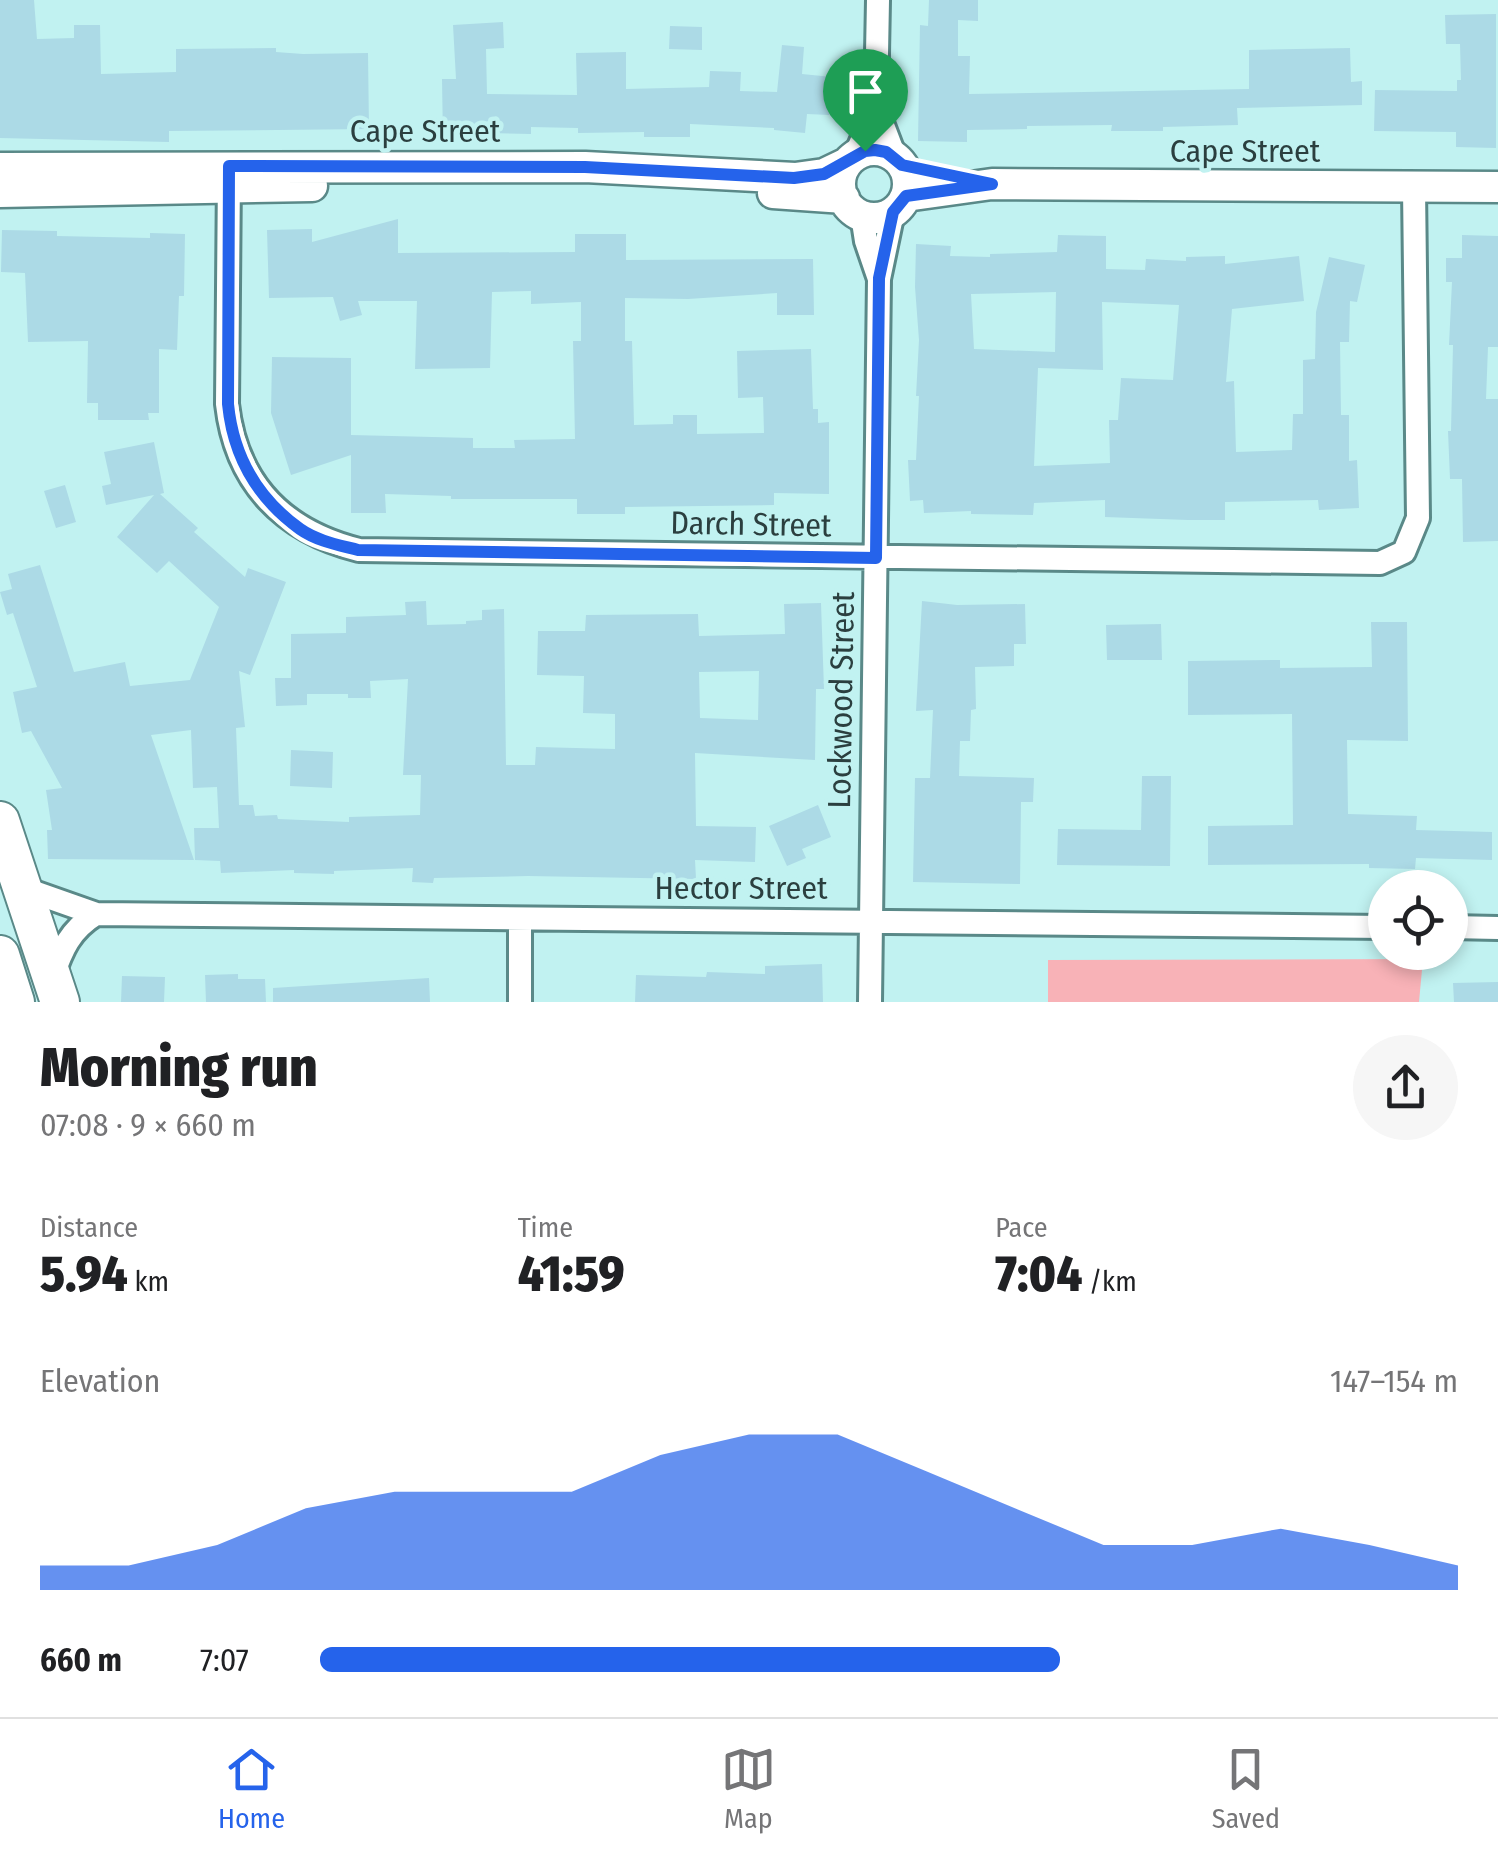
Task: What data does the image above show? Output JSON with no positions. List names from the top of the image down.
{
  "streets": {
    "street": [
      "Cape Street",
      "Darch Street",
      "Lockwood Street",
      "Hector Street"
    ]
  },
  "crossings": [
    ["Cape Street", "Darch Street"],
    ["Cape Street", "Lockwood Street"],
    ["Darch Street", "Lockwood Street"],
    ["Lockwood Street", "Hector Street"]
  ],
  "page": {
    "heading": ["Morning run", "07:08 · 9 × 660 m"],
    "stats": [
      ["Distance", "5.94 km"],
      ["Time", "41:59"],
      ["Pace", "7:04 /km"]
    ],
    "chart": ["Elevation", "147–154 m"],
    "list": [
      {
        "name": "660 m",
        "note": "7:07"
      }
    ],
    "tabs": ["Home", "Map", "Saved"]
  }
}
